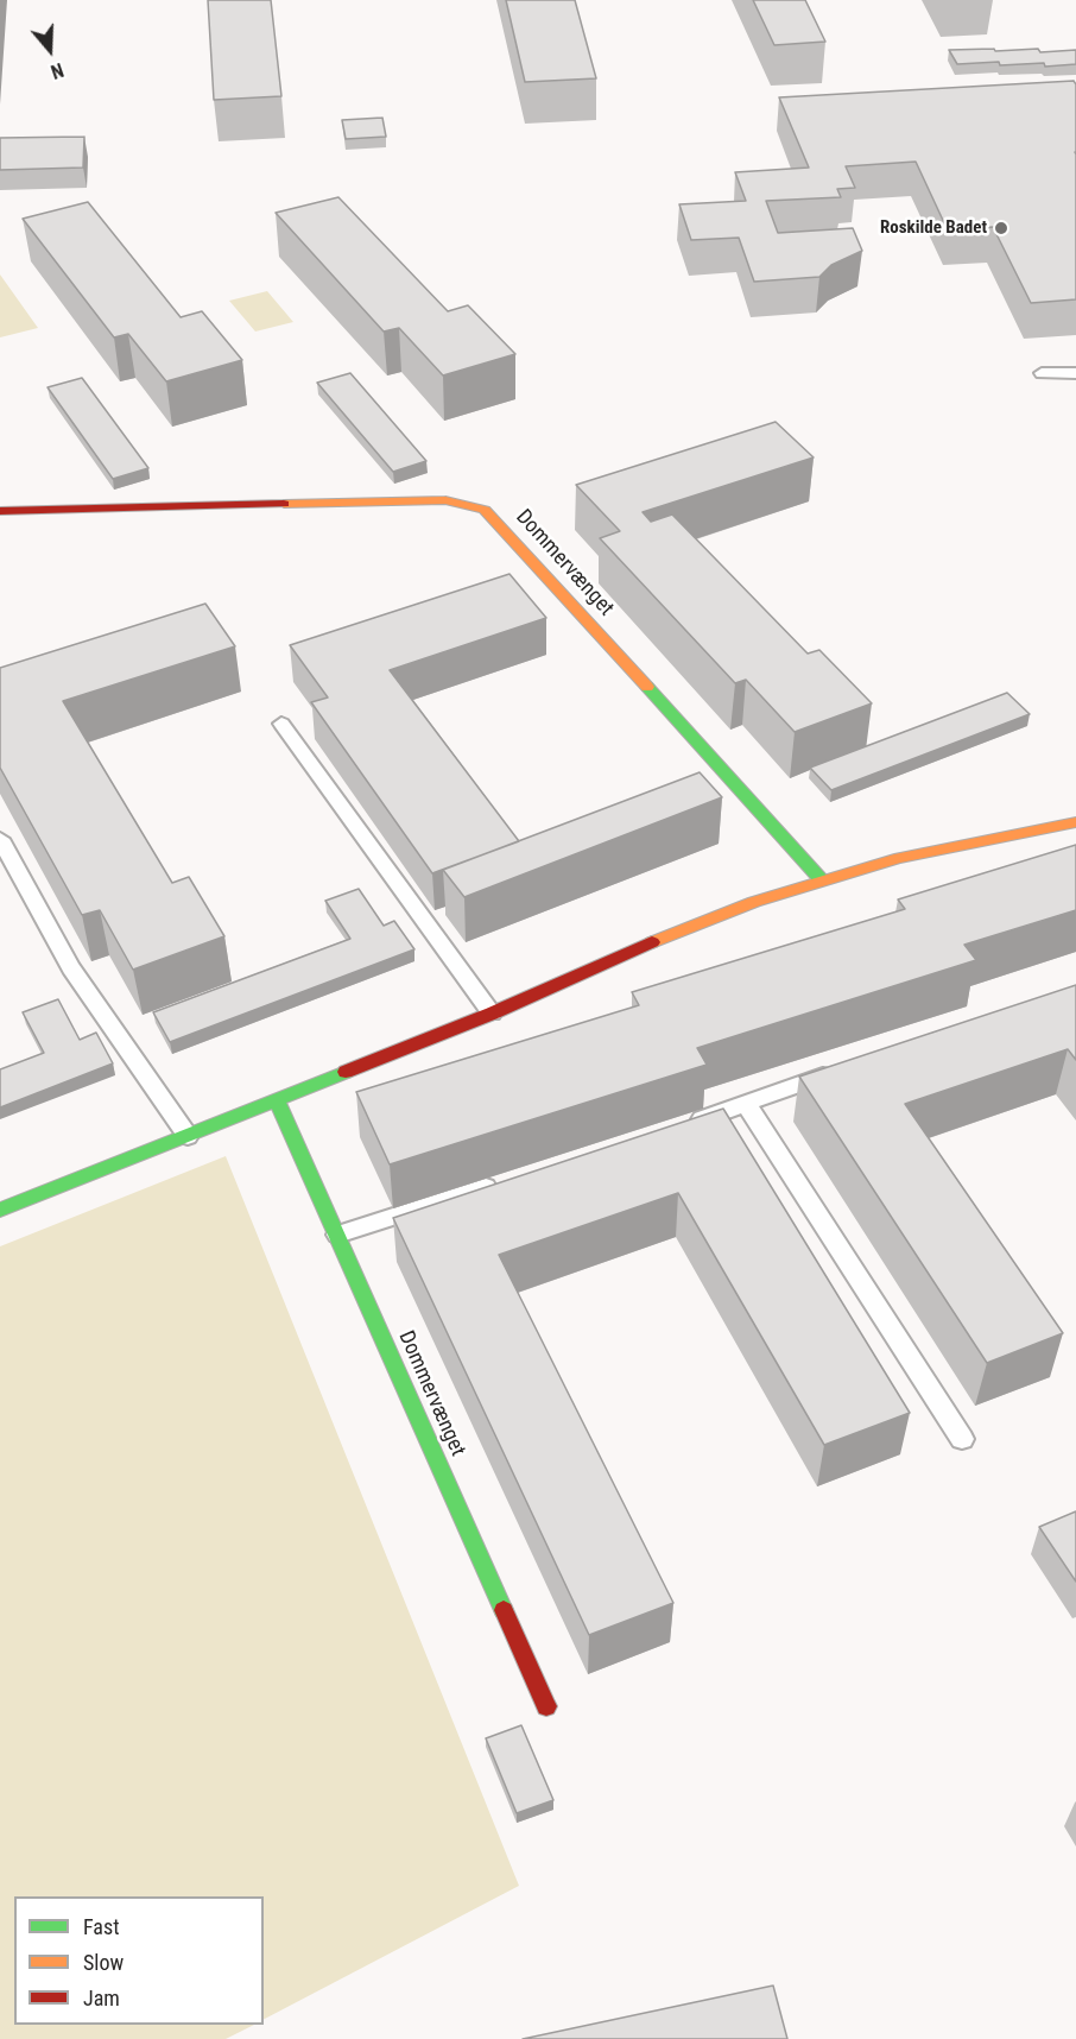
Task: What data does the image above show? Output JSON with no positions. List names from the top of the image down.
{
  "streets": {
    "street": ["Dommervænget"]
  },
  "places": ["Roskilde Badet"],
  "legend": ["Fast", "Slow", "Jam"],
  "north": "bottom"
}
